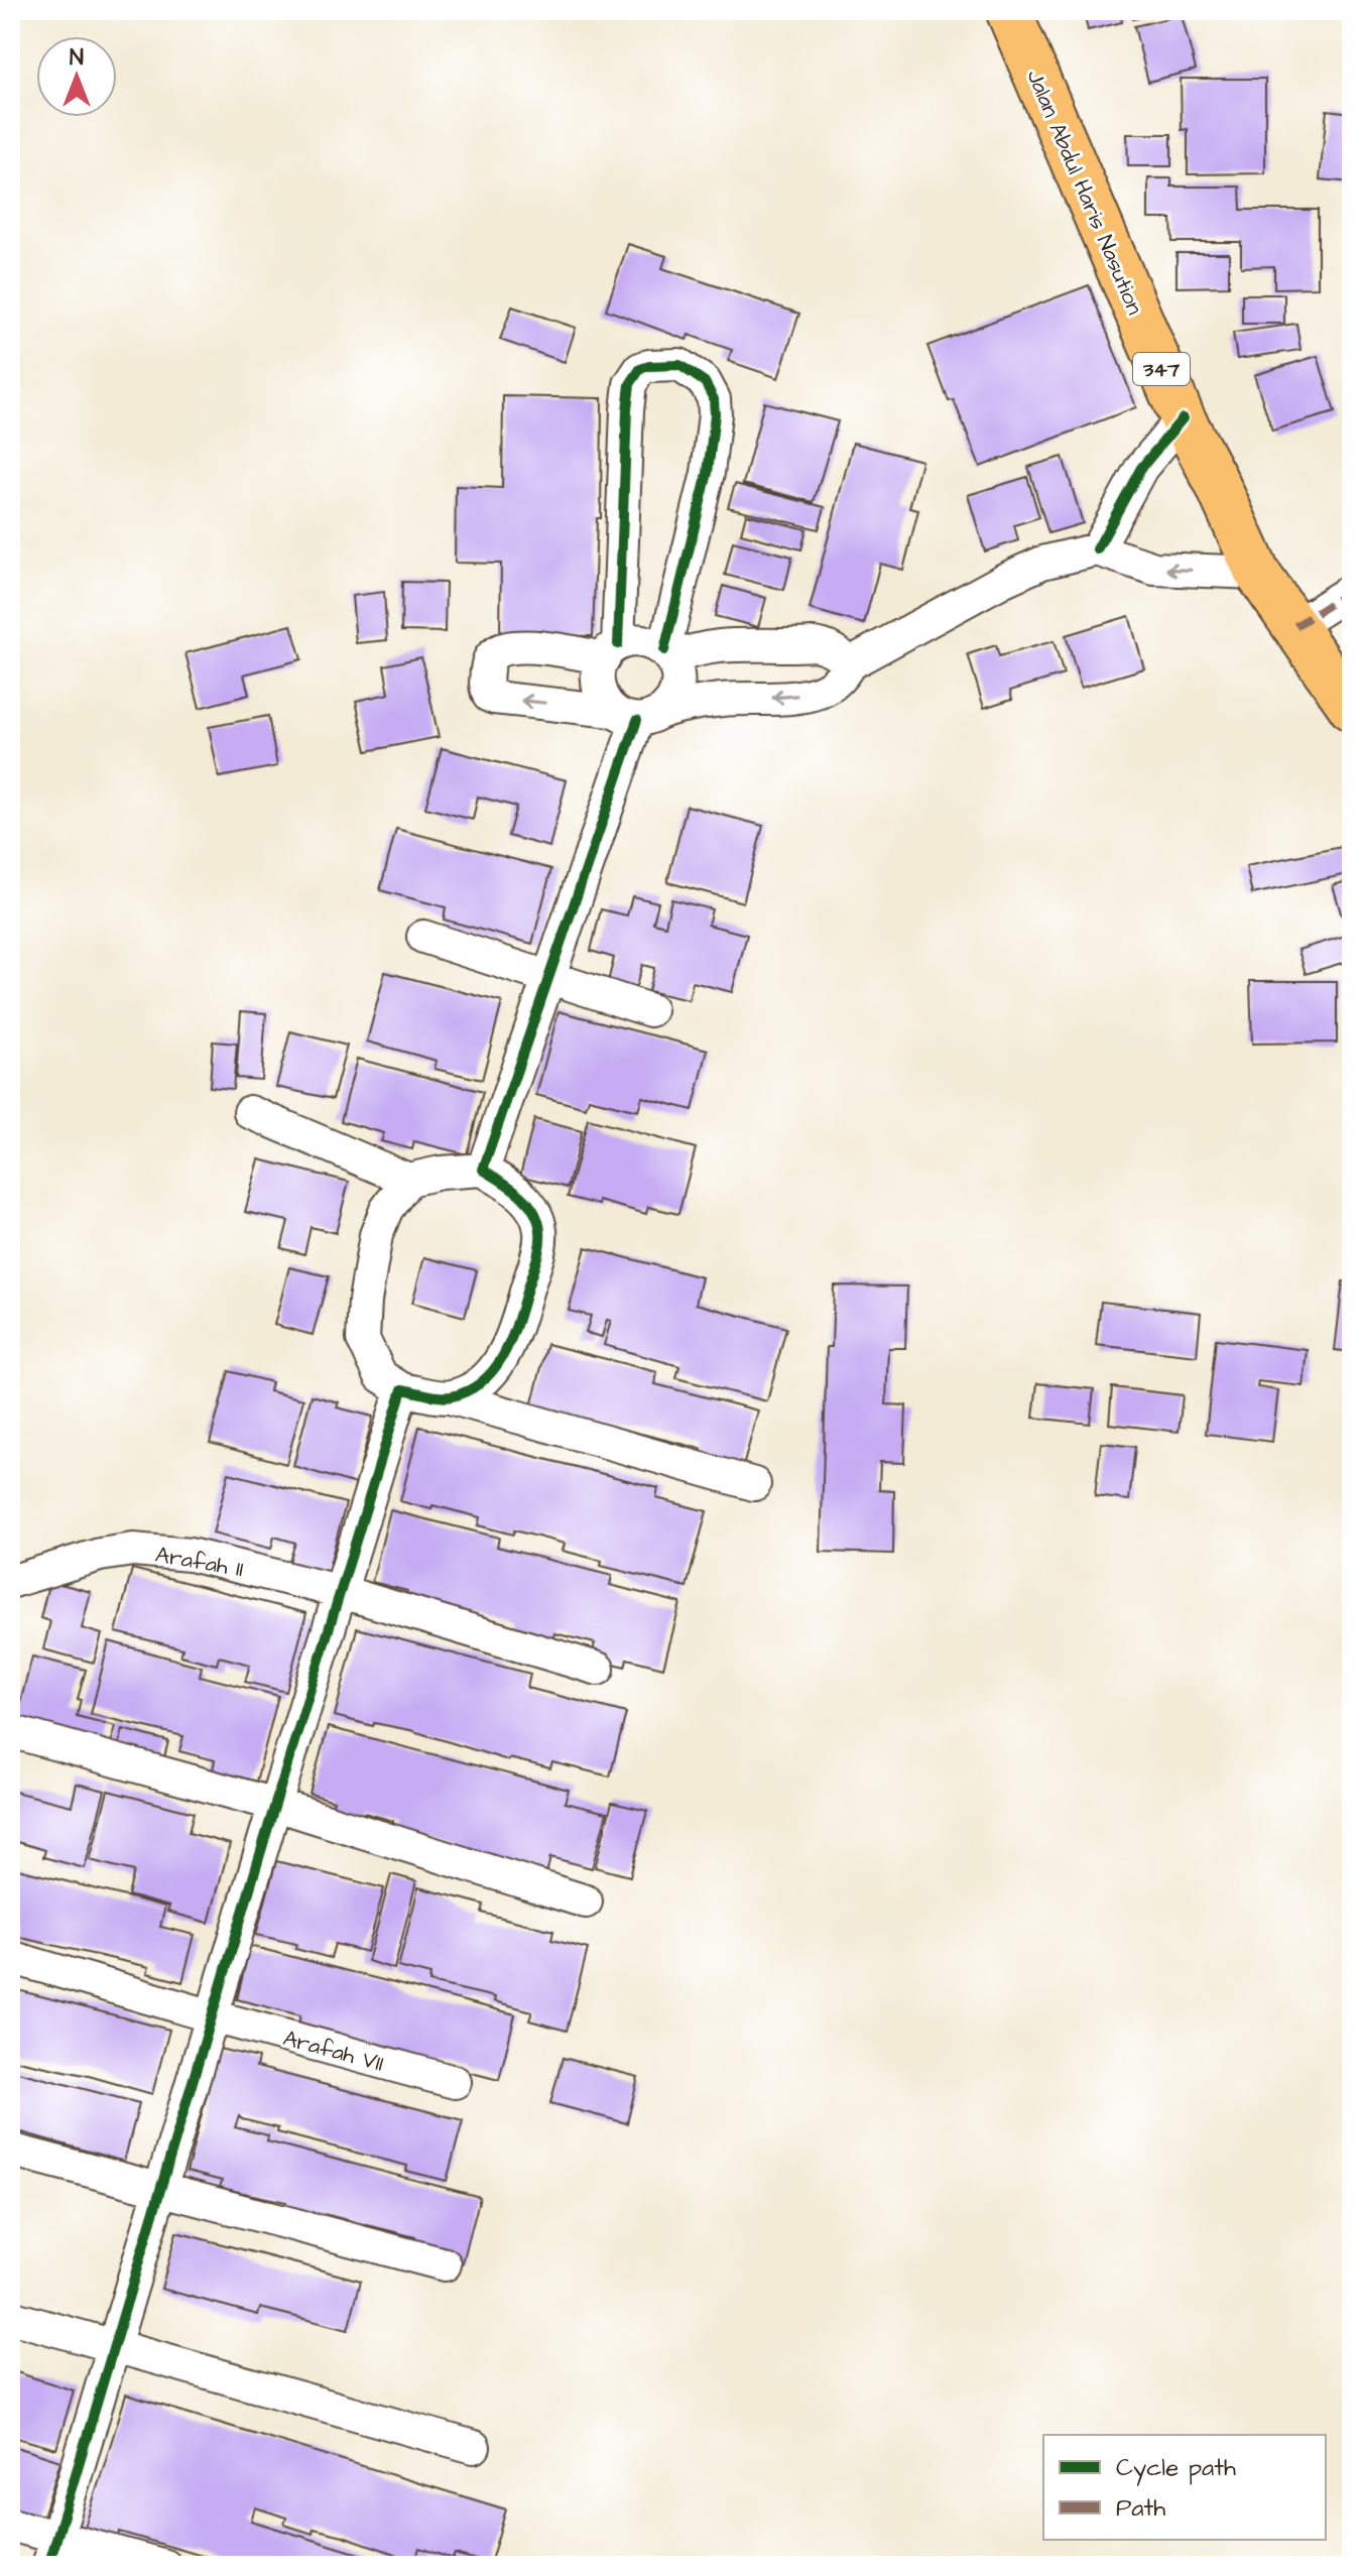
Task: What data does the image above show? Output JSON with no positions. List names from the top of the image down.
{
  "streets": {
    "main road": ["Jalan Abdul Haris Nasution", "347"],
    "street": ["Arafah II", "Arafah VII"]
  },
  "legend": ["Cycle path", "Path"],
  "north": "top"
}
